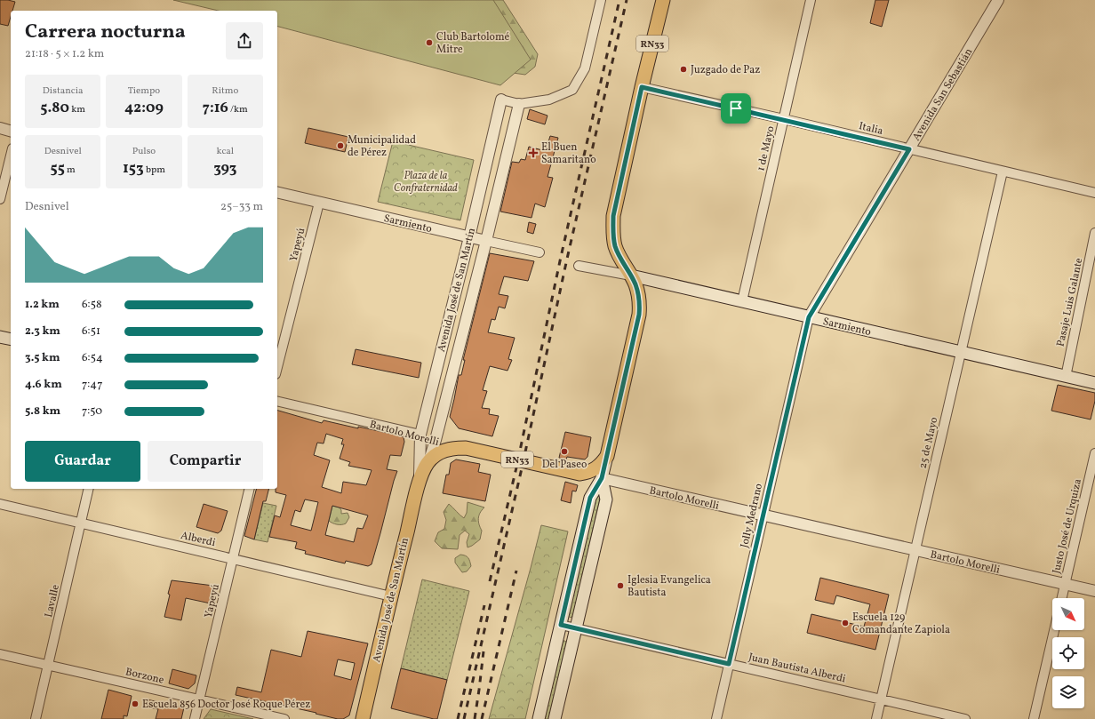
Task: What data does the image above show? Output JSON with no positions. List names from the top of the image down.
{
  "streets": {
    "main road": [
      "RN33",
      "Sarmiento",
      "Avenida José de San Martín",
      "Bartolo Morelli"
    ],
    "street": [
      "Avenida San Sebastián",
      "Italia",
      "1 de Mayo",
      "Yapeyú",
      "Pasaje Luis Galante",
      "25 de Mayo",
      "Jolly Medrano",
      "Justo José de Urquiza",
      "Alberdi",
      "Lavalle",
      "Juan Bautista Alberdi",
      "Borzone"
    ]
  },
  "crossings": [
    ["RN33", "Italia"],
    ["RN33", "Sarmiento"],
    ["RN33", "Avenida José de San Martín"],
    ["RN33", "Bartolo Morelli"],
    ["Avenida San Sebastián", "Italia"],
    ["Avenida San Sebastián", "Sarmiento"],
    ["Avenida San Sebastián", "Jolly Medrano"],
    ["Italia", "1 de Mayo"],
    ["Italia", "25 de Mayo"],
    ["1 de Mayo", "Sarmiento"],
    ["Sarmiento", "Yapeyú"],
    ["Sarmiento", "Avenida José de San Martín"],
    ["Sarmiento", "Pasaje Luis Galante"],
    ["Sarmiento", "25 de Mayo"],
    ["Sarmiento", "Jolly Medrano"],
    ["Yapeyú", "Alberdi"],
    ["Yapeyú", "Borzone"],
    ["Avenida José de San Martín", "Bartolo Morelli"],
    ["Avenida José de San Martín", "Alberdi"],
    ["Bartolo Morelli", "25 de Mayo"],
    ["Bartolo Morelli", "Jolly Medrano"],
    ["Bartolo Morelli", "Justo José de Urquiza"],
    ["25 de Mayo", "Juan Bautista Alberdi"],
    ["Jolly Medrano", "Juan Bautista Alberdi"],
    ["Alberdi", "Lavalle"],
    ["Lavalle", "Borzone"]
  ],
  "parks": ["Plaza de la Confraternidad"],
  "places": {
    "other": [
      "Club Bartolomé Mitre",
      "Juzgado de Paz",
      "Municipalidad de Pérez",
      "Del Paseo",
      "Iglesia Evangelica Bautista",
      "Escuela 129 Comandante Zapiola",
      "Escuela 856 Doctor José Roque Pérez"
    ],
    "health": ["El Buen Samaritano"]
  },
  "north": "bottom right",
  "page": {
    "heading": ["Carrera nocturna", "21:18 · 5 × 1.2 km"],
    "stats": [
      ["Distancia", "5.80 km"],
      ["Tiempo", "42:09"],
      ["Ritmo", "7:16 /km"],
      ["Desnivel", "55 m"],
      ["Pulso", "153 bpm"],
      ["kcal", "393"]
    ],
    "chart": ["Desnivel", "25–33 m"],
    "list": [
      {
        "name": "1.2 km",
        "note": "6:58"
      },
      {
        "name": "2.3 km",
        "note": "6:51"
      },
      {
        "name": "3.5 km",
        "note": "6:54"
      },
      {
        "name": "4.6 km",
        "note": "7:47"
      },
      {
        "name": "5.8 km",
        "note": "7:50"
      }
    ],
    "buttons": ["Guardar", "Compartir"]
  }
}
